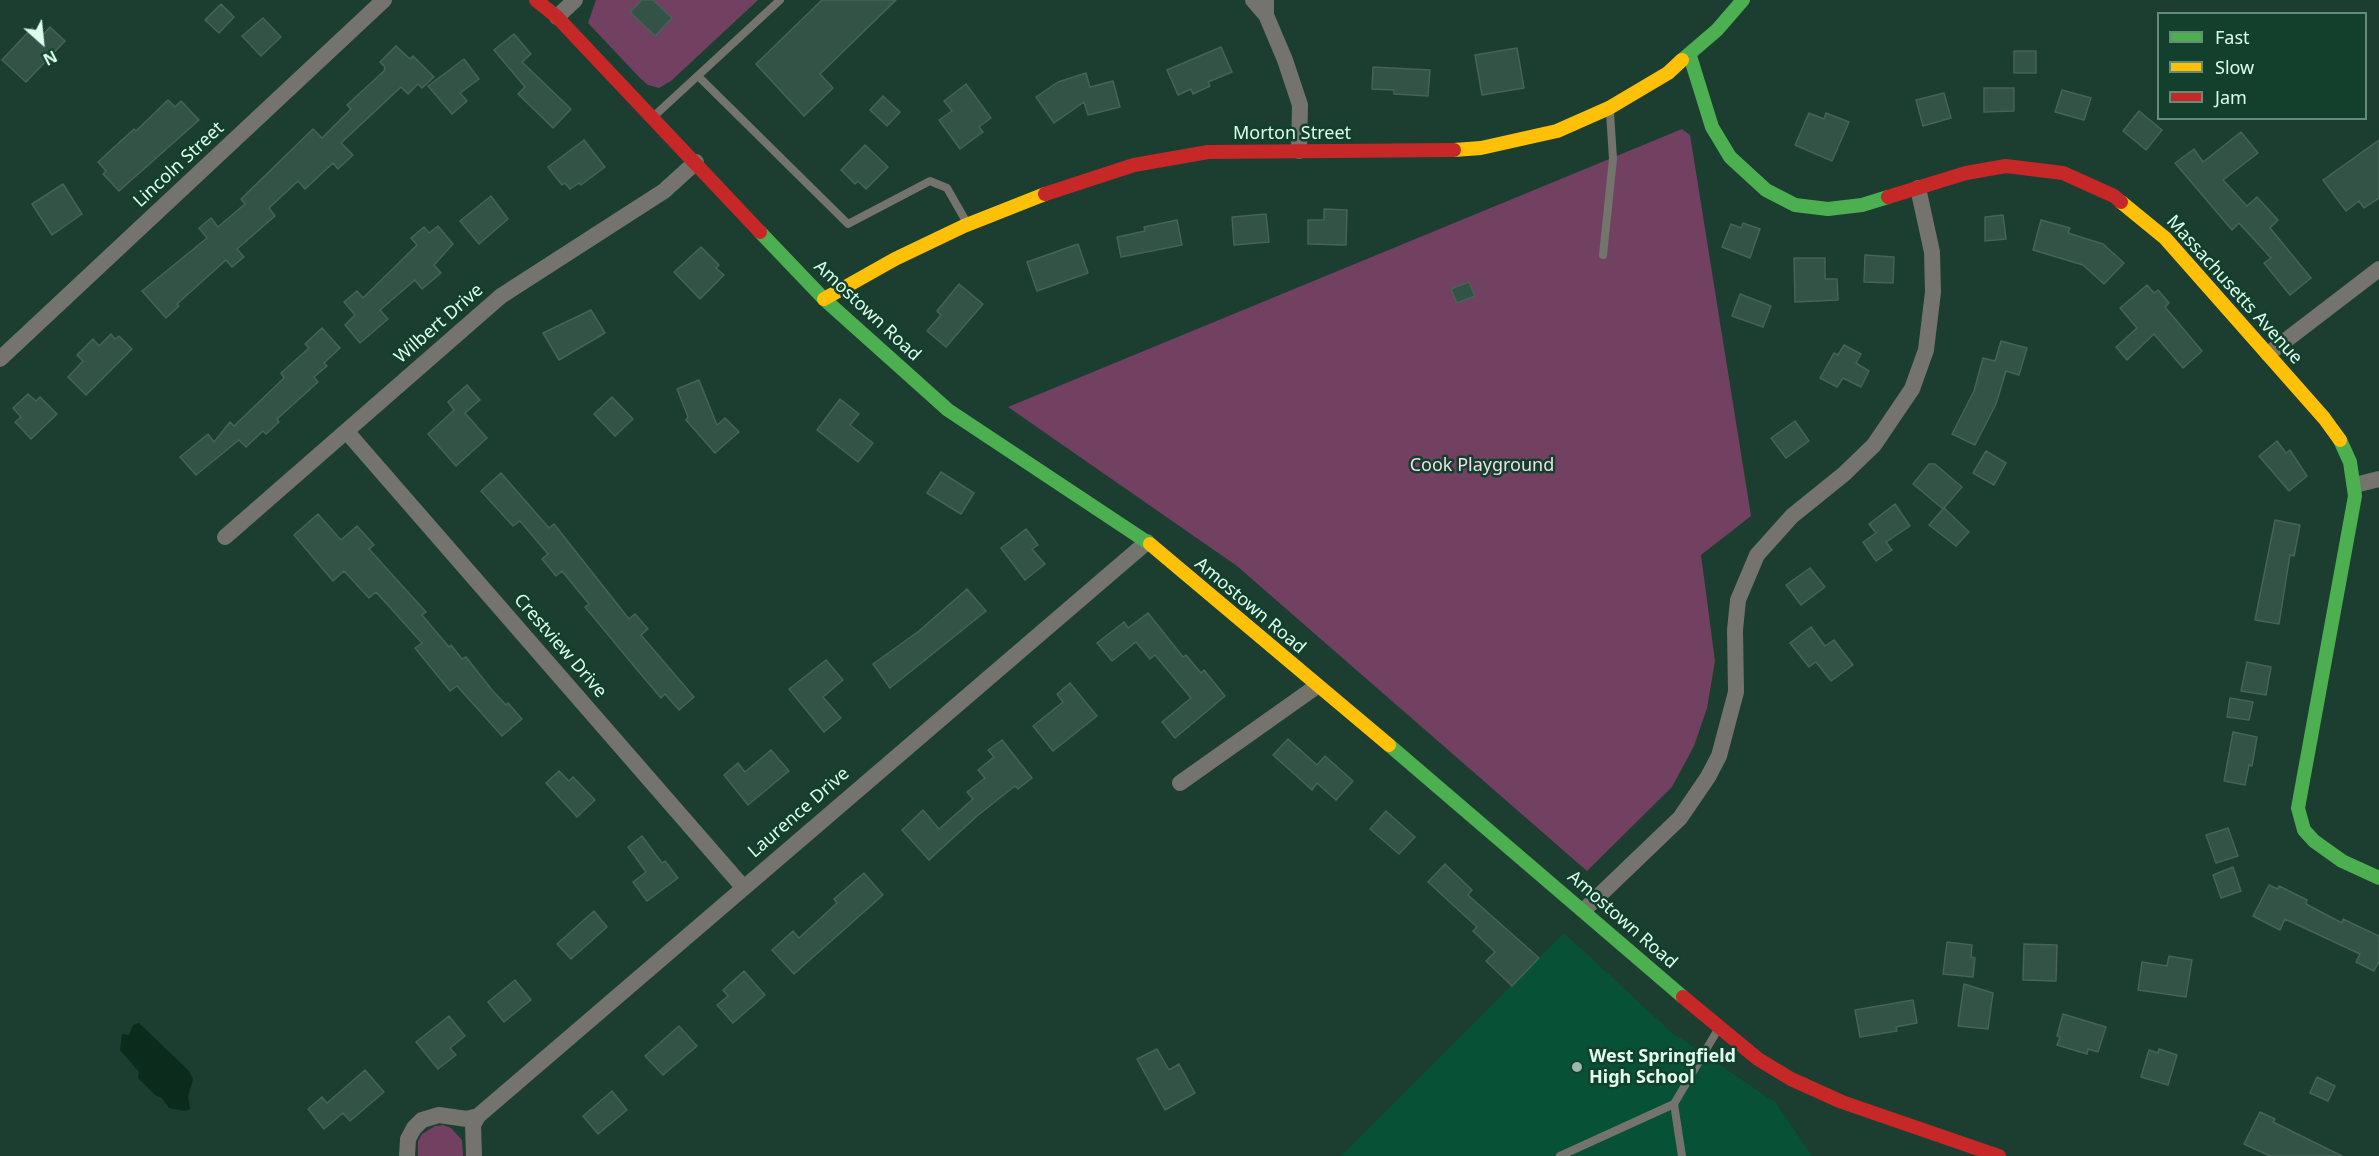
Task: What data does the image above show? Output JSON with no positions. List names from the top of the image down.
{
  "streets": {
    "street": [
      "Morton Street",
      "Lincoln Street",
      "Massachusetts Avenue",
      "Amostown Road",
      "Wilbert Drive",
      "Crestview Drive",
      "Laurence Drive"
    ]
  },
  "crossings": [
    ["Morton Street", "Massachusetts Avenue"],
    ["Morton Street", "Amostown Road"],
    ["Amostown Road", "Wilbert Drive"],
    ["Amostown Road", "Laurence Drive"],
    ["Wilbert Drive", "Crestview Drive"],
    ["Crestview Drive", "Laurence Drive"]
  ],
  "parks": ["Cook Playground"],
  "places": ["West Springfield High School"],
  "legend": ["Fast", "Slow", "Jam"],
  "north": "bottom right"
}
